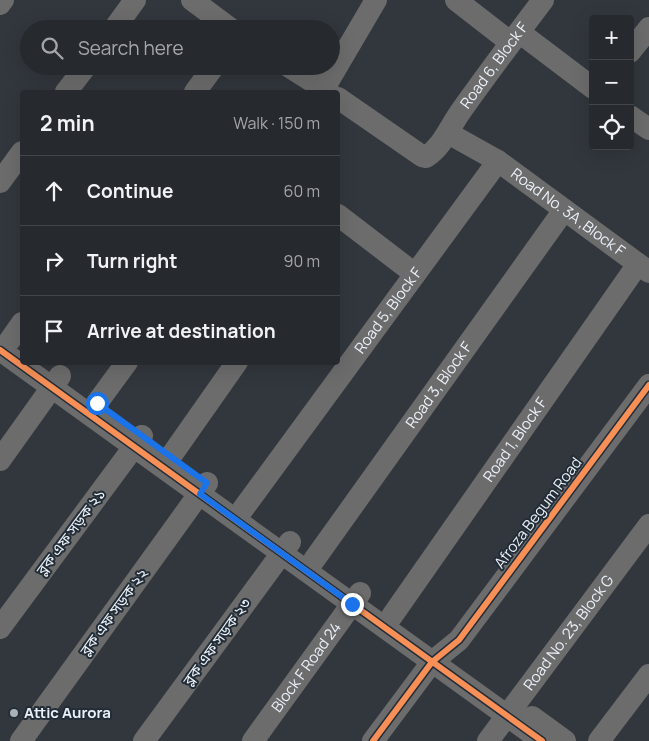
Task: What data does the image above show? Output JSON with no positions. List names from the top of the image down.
{
  "streets": {
    "street": [
      "Road 6, Block F",
      "Road No. 3A ,Block F",
      "Road 5, Block F",
      "Road 3, Block F",
      "Road 1, Block F",
      "Afroza Begum Road",
      "ব্লক এফ সড়ক ২১",
      "ব্লক এফ সড়ক ২২",
      "Road No. 23, Block G",
      "ব্লক এফ সড়ক ২৩",
      "Block F Road 24"
    ]
  },
  "crossings": [
    ["Road 6, Block F", "Road No. 3A ,Block F"],
    ["Road No. 3A ,Block F", "Road 5, Block F"],
    ["Road No. 3A ,Block F", "Road 3, Block F"],
    ["Road No. 3A ,Block F", "Road 1, Block F"]
  ],
  "places": ["Attic Aurora"],
  "page": {
    "map_buttons": ["+", "−"],
    "search": "Search here",
    "heading": ["2 min", "Walk · 150 m"],
    "list": [
      ["Continue", "60 m"],
      ["Turn right", "90 m"],
      "Arrive at destination"
    ]
  }
}
